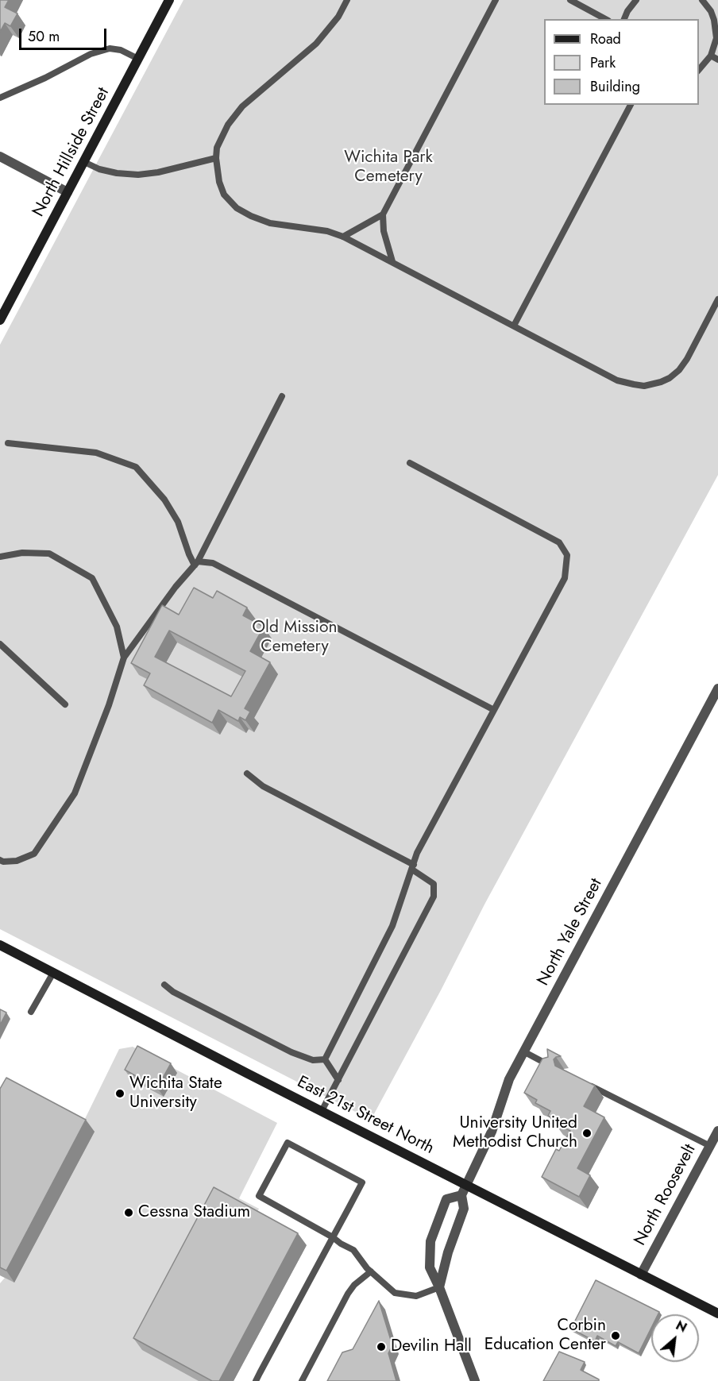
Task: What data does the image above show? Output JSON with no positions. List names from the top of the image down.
{
  "streets": {
    "main road": ["North Hillside Street", "East 21st Street North"],
    "street": ["North Yale Street", "North Roosevelt"]
  },
  "crossings": [
    ["North Yale Street", "East 21st Street North"],
    ["East 21st Street North", "North Roosevelt"]
  ],
  "parks": ["Wichita Park Cemetery", "Old Mission Cemetery"],
  "places": [
    "Wichita State University",
    "University United Methodist Church",
    "Cessna Stadium",
    "Corbin Education Center",
    "Devilin Hall"
  ],
  "legend": ["Road", "Park", "Building"],
  "scale_bar": "50 m",
  "north": "top right"
}
